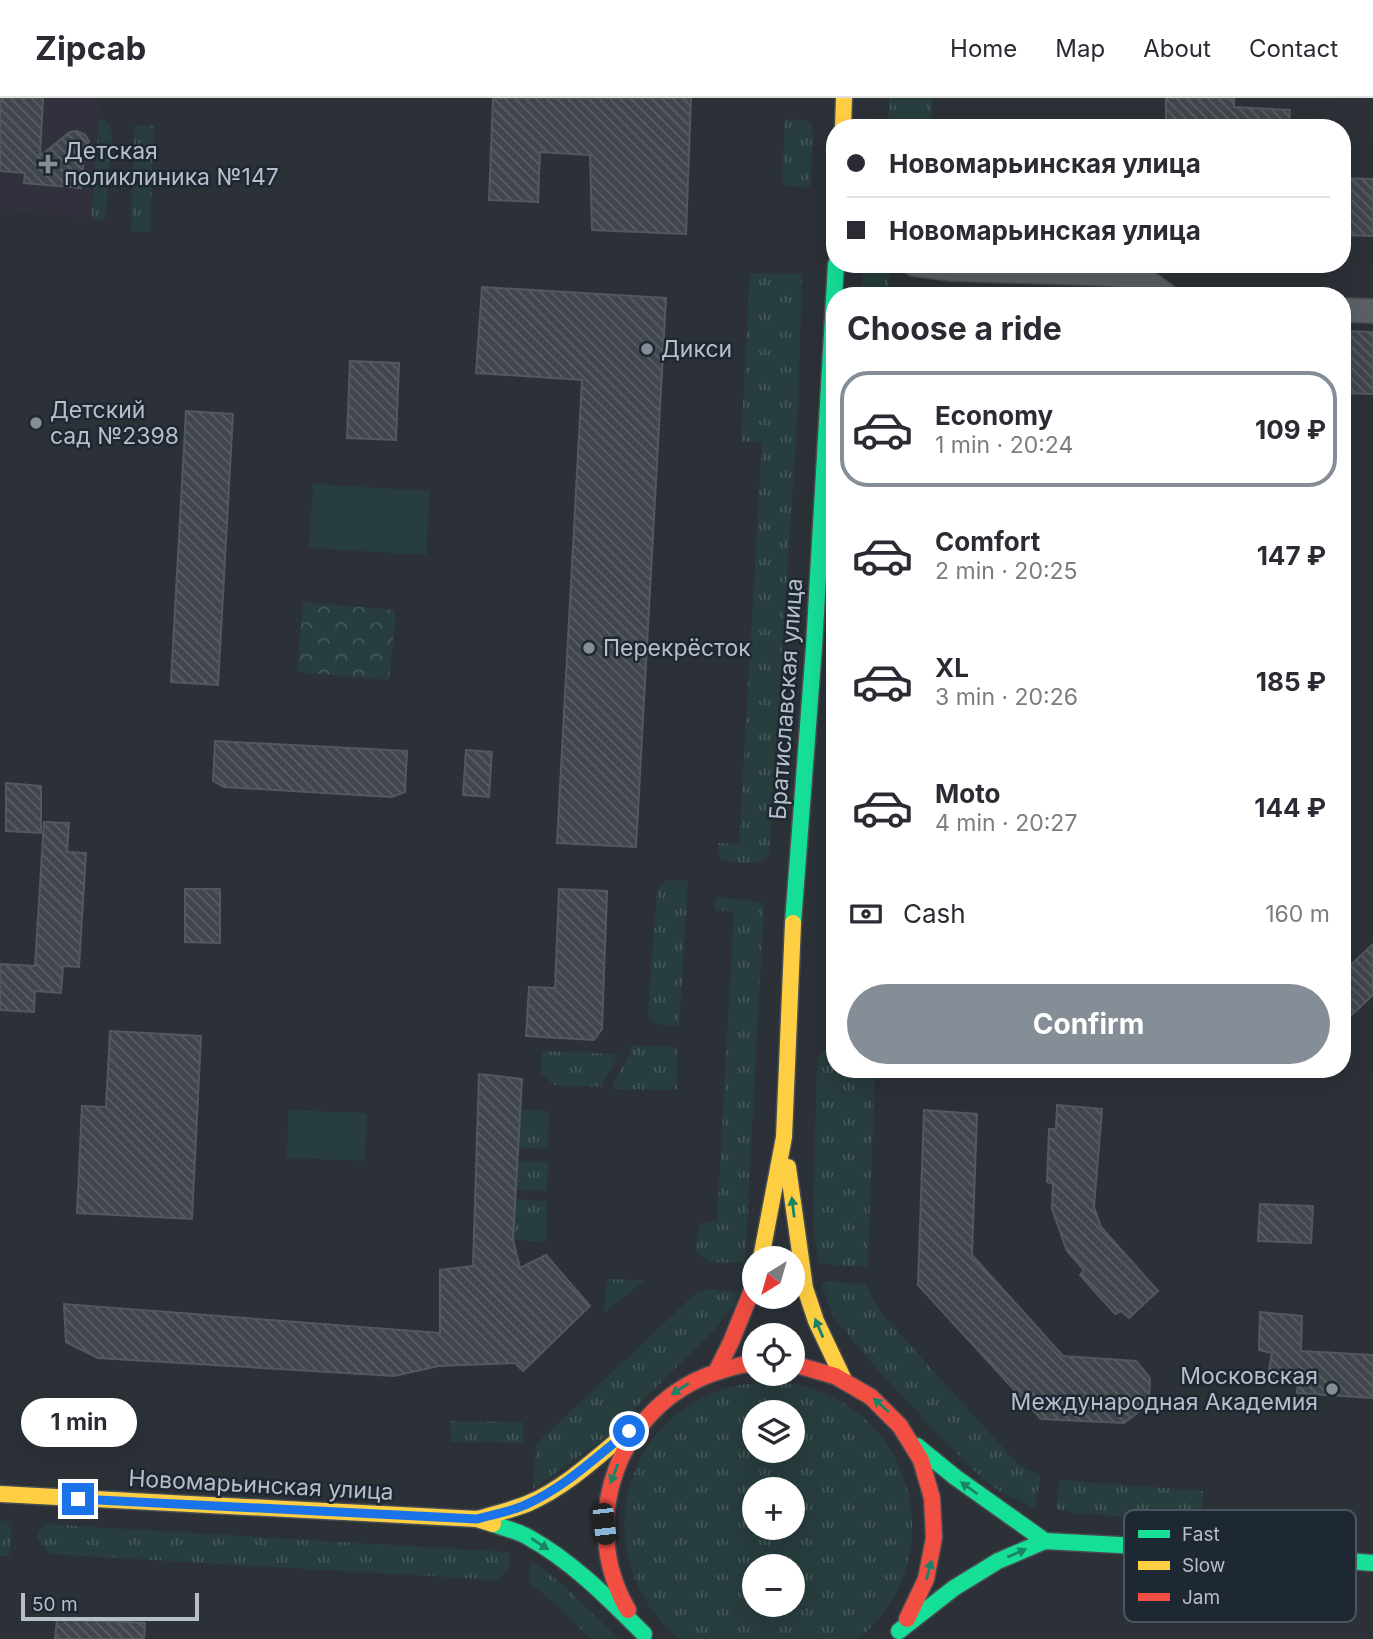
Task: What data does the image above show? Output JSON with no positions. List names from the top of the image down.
{
  "streets": {
    "main road": ["Братиславская улица", "Новомарьинская улица"]
  },
  "places": {
    "health": ["Детская поликлиника №147"],
    "other": [
      "Дикси",
      "Детский сад №2398",
      "Перекрёсток",
      "Московская Международная Академия"
    ]
  },
  "legend": ["Fast", "Slow", "Jam"],
  "scale_bar": "50 m",
  "north": "bottom left",
  "page": {
    "header": "Zipcab",
    "nav": [
      "Home",
      "Map",
      "About",
      "Contact"
    ],
    "banner": ["Новомарьинская улица", "Новомарьинская улица"],
    "heading": "Choose a ride",
    "list": [
      {
        "name": "Economy",
        "note": "1 min · 20:24",
        "value": "109 ₽"
      },
      {
        "name": "Comfort",
        "note": "2 min · 20:25",
        "value": "147 ₽"
      },
      {
        "name": "XL",
        "note": "3 min · 20:26",
        "value": "185 ₽"
      },
      {
        "name": "Moto",
        "note": "4 min · 20:27",
        "value": "144 ₽"
      }
    ],
    "pay": ["Cash", "160 m"],
    "buttons": "Confirm",
    "map_buttons": ["+", "−"],
    "bubble": "1 min",
    "scale": "50 m"
  }
}
